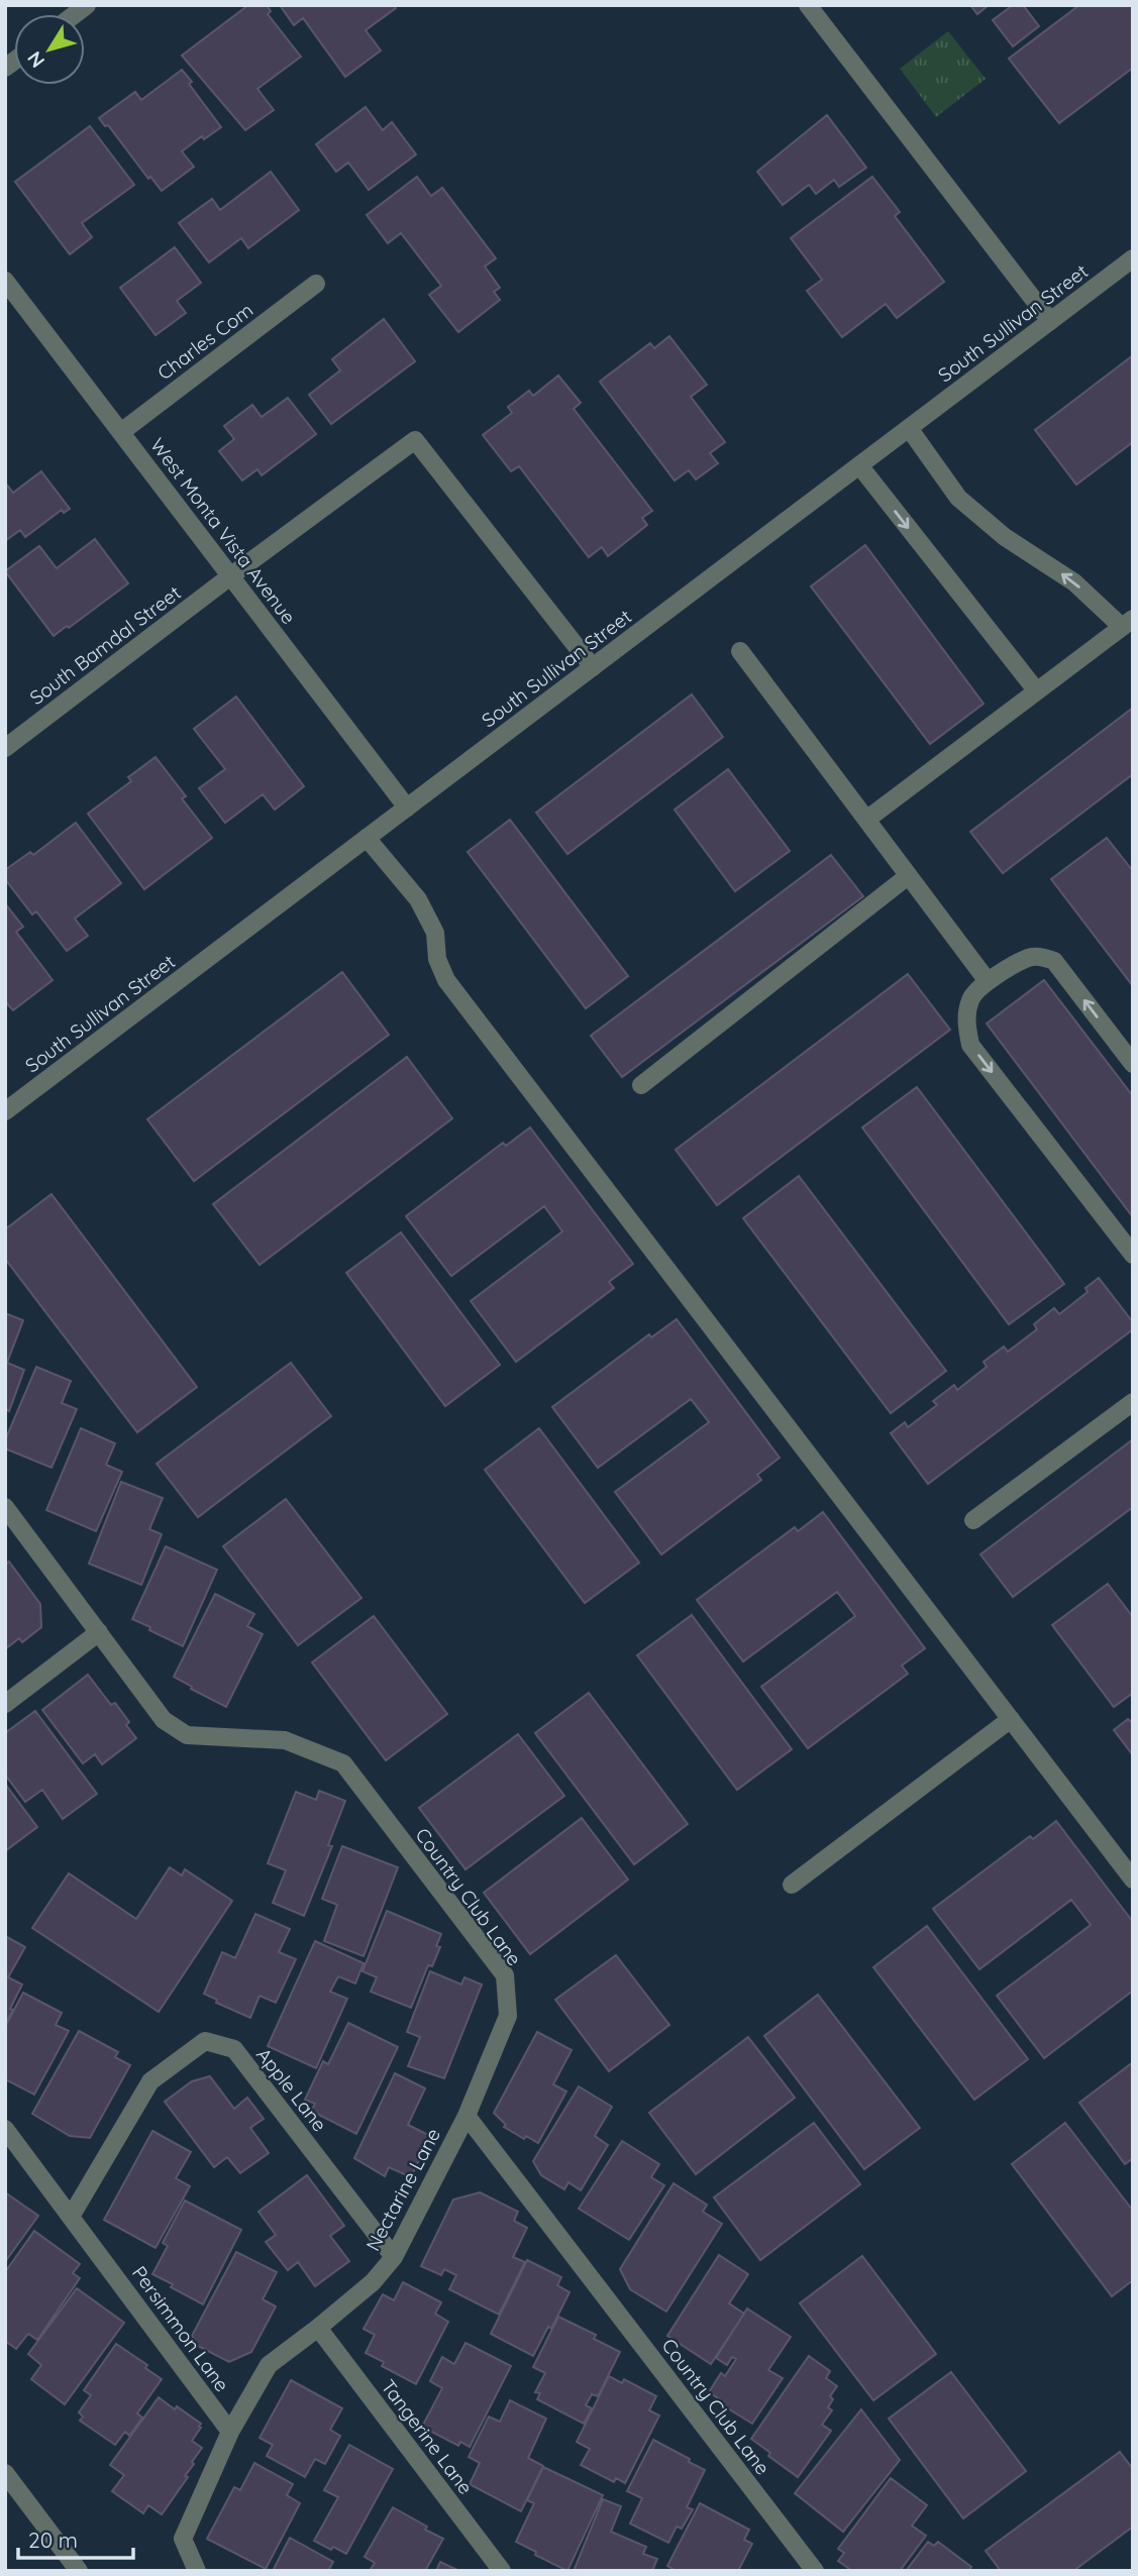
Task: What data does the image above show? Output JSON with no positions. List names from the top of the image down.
{
  "streets": {
    "street": [
      "South Sullivan Street",
      "Charles Com",
      "West Monta Vista Avenue",
      "South Bamdal Street",
      "Country Club Lane",
      "Apple Lane",
      "Nectarine Lane",
      "Persimmon Lane",
      "Tangerine Lane"
    ]
  },
  "crossings": [
    ["South Sullivan Street", "West Monta Vista Avenue"],
    ["South Sullivan Street", "South Bamdal Street"],
    ["Charles Com", "West Monta Vista Avenue"],
    ["West Monta Vista Avenue", "South Bamdal Street"],
    ["Country Club Lane", "Nectarine Lane"],
    ["Apple Lane", "Nectarine Lane"],
    ["Apple Lane", "Persimmon Lane"],
    ["Nectarine Lane", "Persimmon Lane"],
    ["Nectarine Lane", "Tangerine Lane"]
  ],
  "scale_bar": "20 m",
  "north": "bottom left"
}
